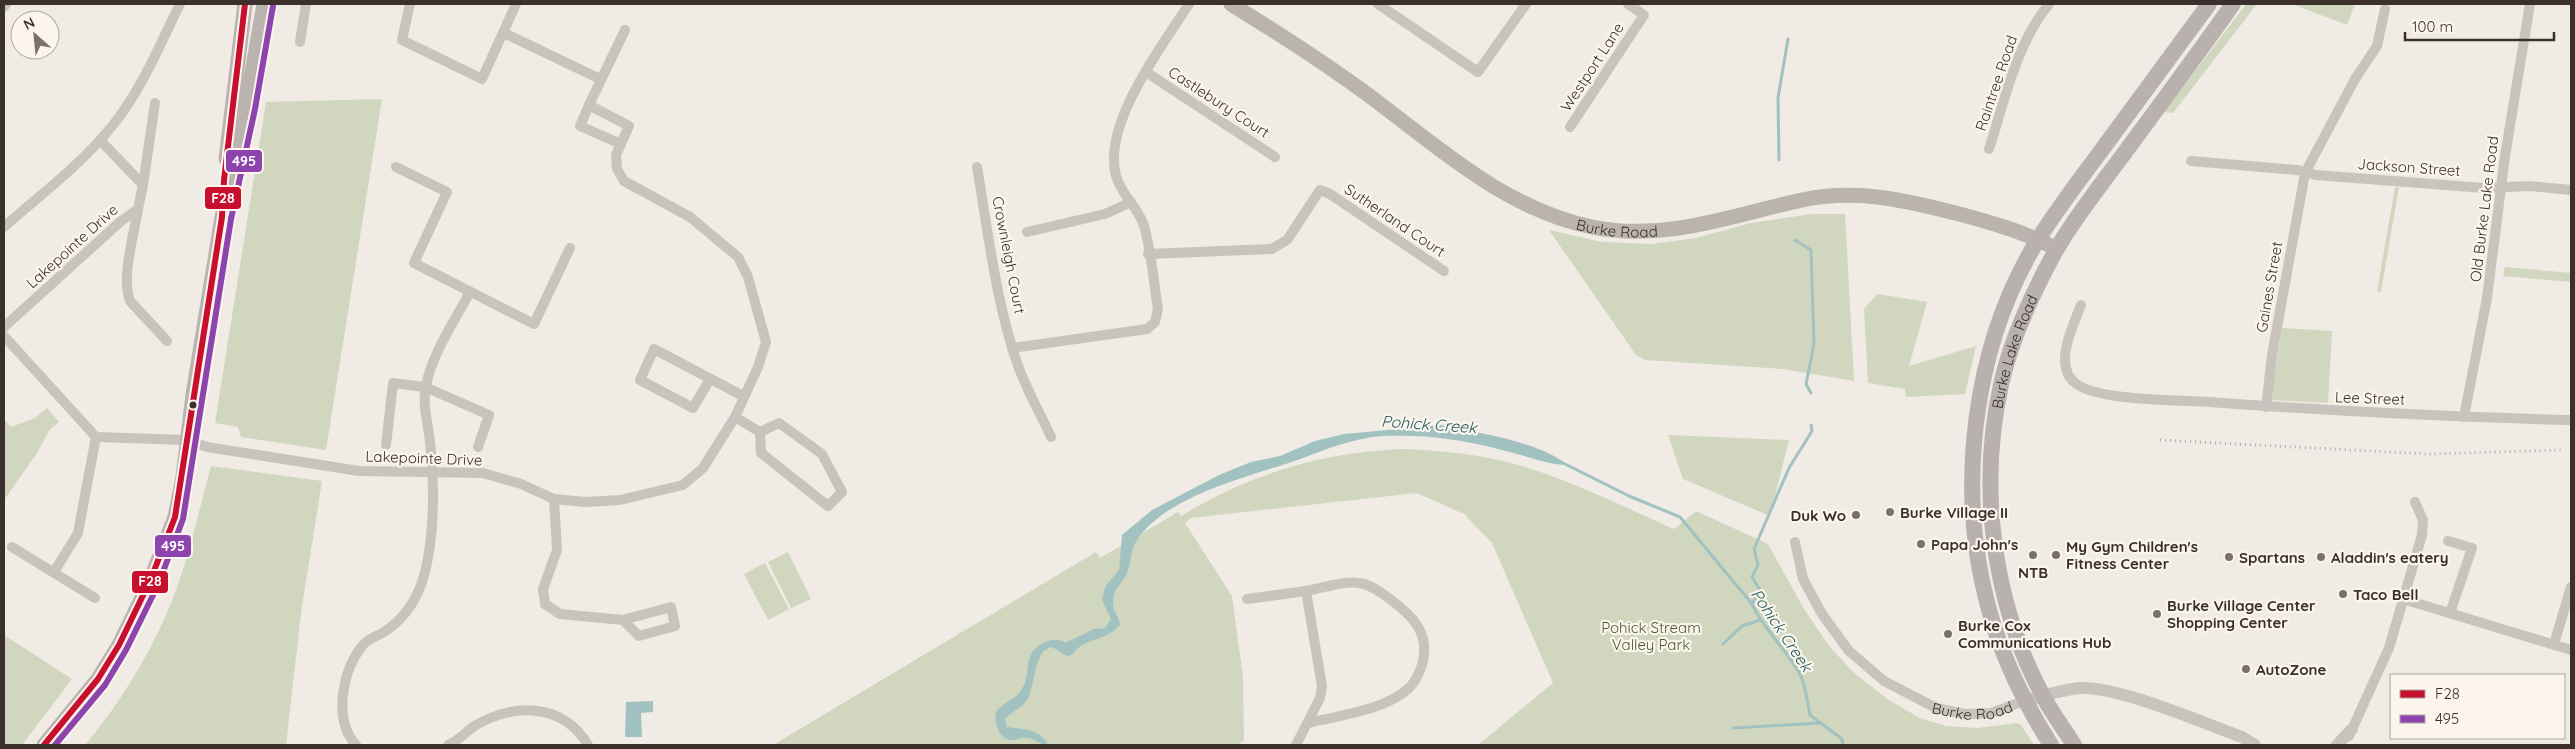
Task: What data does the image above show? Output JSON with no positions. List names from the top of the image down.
{
  "streets": {
    "main road": ["Burke Road", "Burke Lake Road"],
    "street": [
      "Westport Lane",
      "Raintree Road",
      "Castlebury Court",
      "Jackson Street",
      "Old Burke Lake Road",
      "Sutherland Court",
      "Lakepointe Drive",
      "Crownleigh Court",
      "Gaines Street",
      "Lee Street"
    ]
  },
  "crossings": [
    ["Jackson Street", "Old Burke Lake Road"],
    ["Jackson Street", "Gaines Street"],
    ["Old Burke Lake Road", "Lee Street"],
    ["Burke Road", "Burke Lake Road"],
    ["Gaines Street", "Lee Street"]
  ],
  "water": ["Pohick Creek"],
  "parks": ["Pohick Stream Valley Park"],
  "places": [
    "Burke Village II",
    "Duk Wo",
    "Papa John's",
    "NTB",
    "My Gym Children's Fitness Center",
    "Spartans",
    "Aladdin's eatery",
    "Taco Bell",
    "Burke Village Center Shopping Center",
    "Burke Cox Communications Hub",
    "AutoZone"
  ],
  "lines": ["transit line F28", "transit line 495"],
  "legend": ["F28", "495"],
  "scale_bar": "100 m",
  "north": "top left"
}
